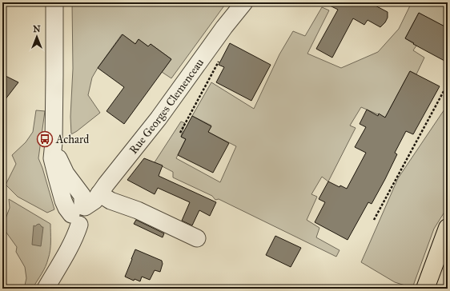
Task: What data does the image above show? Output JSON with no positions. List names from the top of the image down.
{
  "streets": {
    "street": ["Rue Georges Clemenceau"]
  },
  "places": {
    "bus stop": ["Achard"]
  },
  "north": "top"
}
